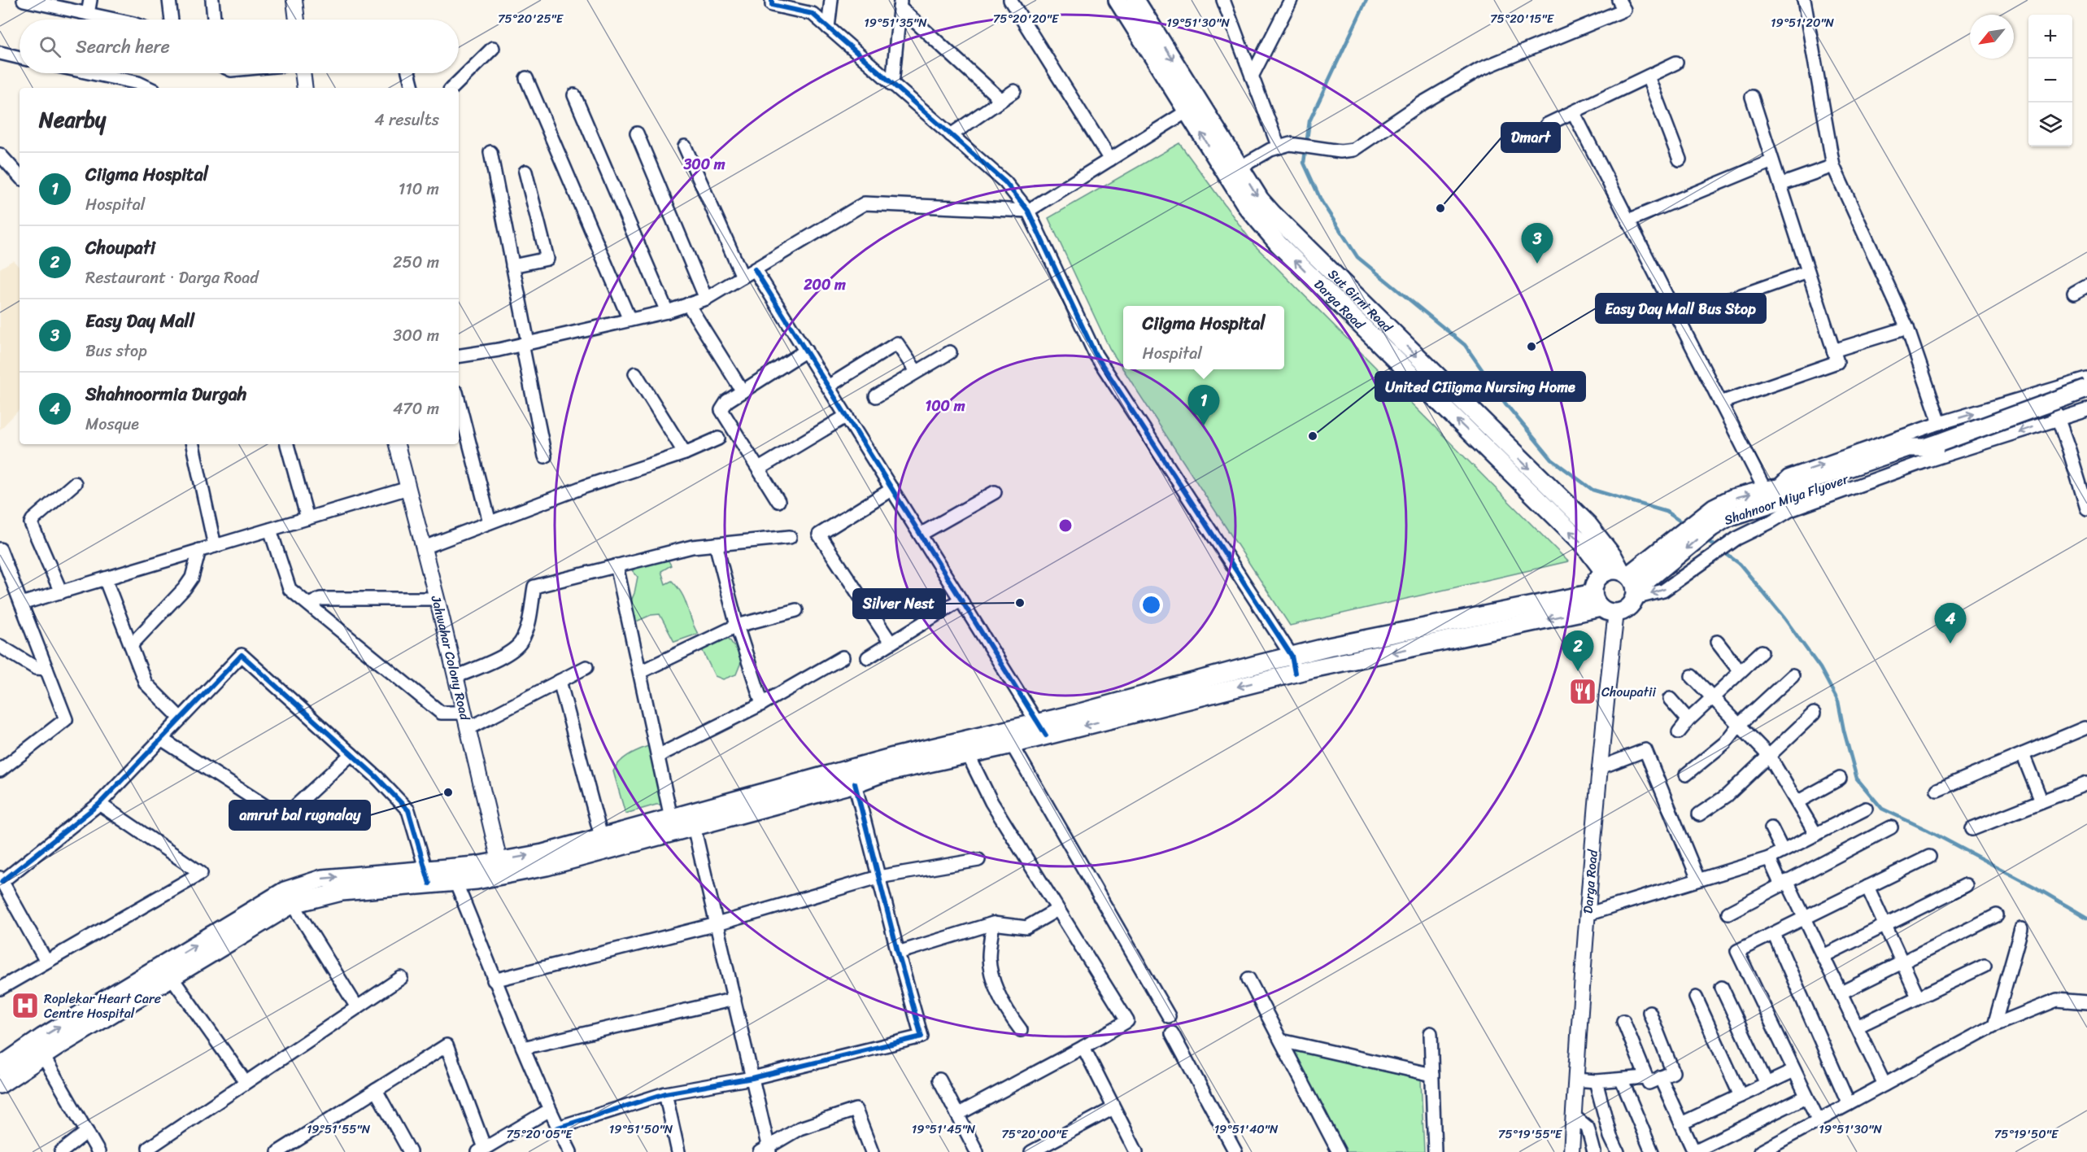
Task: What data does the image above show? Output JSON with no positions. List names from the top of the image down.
{
  "streets": {
    "main road": ["Darga Road", "Shahnoor Miya Flyover"],
    "street": ["Jahwahar Colony Road"]
  },
  "crossings": [
    ["Darga Road", "Shahnoor Miya Flyover"]
  ],
  "places": {
    "other": [
      "Dmart",
      "Easy Day Mall Bus Stop",
      "United CIiigma Nursing Home",
      "Silver Nest",
      "amrut bal rugnalay"
    ],
    "restaurant": ["Choupatii"],
    "hospital": ["Roplekar Heart Care Centre Hospital"]
  },
  "north": "bottom left",
  "page": {
    "map_buttons": ["+", "−"],
    "search": "Search here",
    "heading": ["Nearby", "4 results"],
    "list": [
      {
        "mark": "1",
        "name": "Ciigma Hospital",
        "note": "Hospital",
        "value": "110 m"
      },
      {
        "mark": "2",
        "name": "Choupati",
        "note": "Restaurant · Darga Road",
        "value": "250 m"
      },
      {
        "mark": "3",
        "name": "Easy Day Mall",
        "note": "Bus stop",
        "value": "300 m"
      },
      {
        "mark": "4",
        "name": "Shahnoormia Durgah",
        "note": "Mosque",
        "value": "470 m"
      }
    ],
    "pins": [
      "3",
      "1",
      "4",
      "2"
    ],
    "popup": ["Ciigma Hospital", "Hospital"]
  },
  "coordinates": [
    "75°20'25\"E",
    "75°20'20\"E",
    "75°20'15\"E",
    "19°51'35\"N",
    "19°51'30\"N",
    "19°51'20\"N",
    "19°51'55\"N",
    "19°51'50\"N",
    "19°51'45\"N",
    "19°51'40\"N",
    "75°20'05\"E",
    "75°20'00\"E",
    "75°19'55\"E",
    "75°19'50\"E"
  ],
  "rings": ["300 m", "200 m", "100 m"]
}
